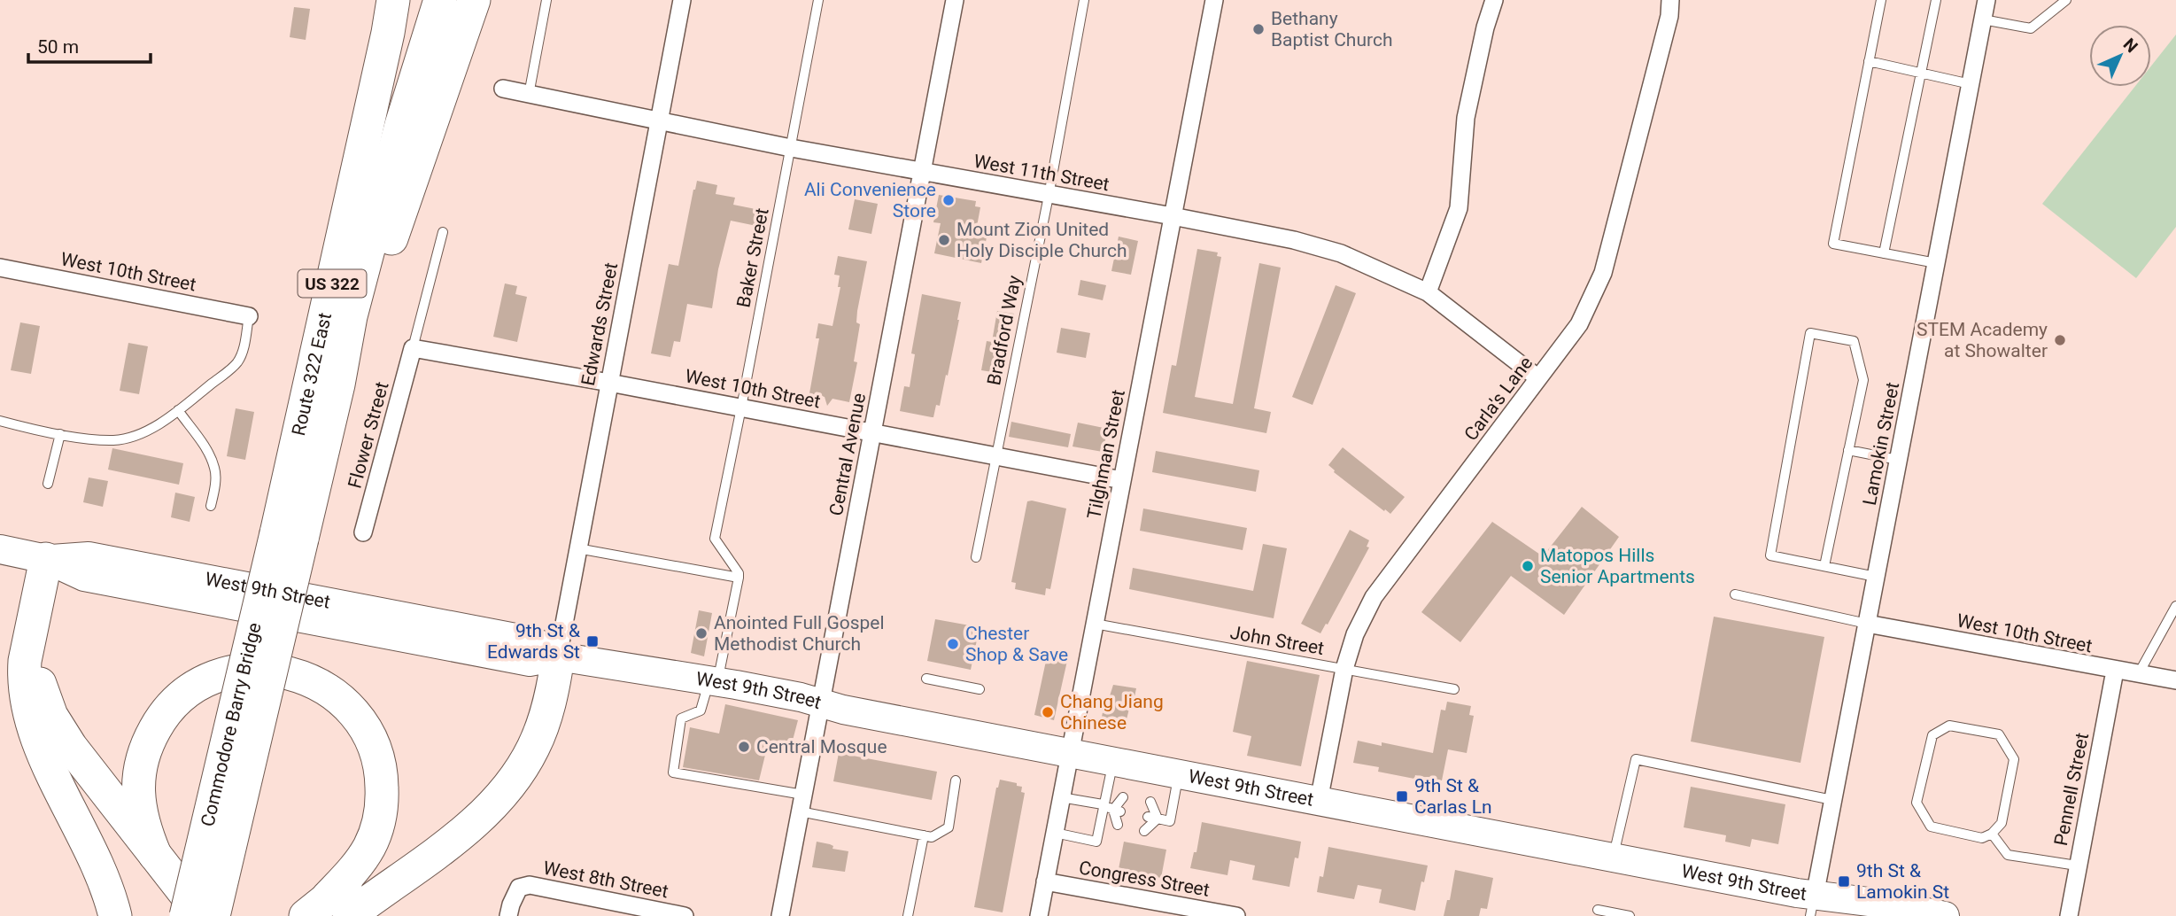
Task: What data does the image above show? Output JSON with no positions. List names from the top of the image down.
{
  "streets": {
    "highway": ["US 322", "Route 322 East", "Commodore Barry Bridge"],
    "main road": ["West 9th Street"],
    "street": [
      "West 11th Street",
      "West 10th Street",
      "Edwards Street",
      "Carla's Lane",
      "Flower Street",
      "Lamokin Street",
      "Central Avenue",
      "Tilghman Street",
      "Pennell Street",
      "Congress Street",
      "West 8th Street"
    ],
    "lane": ["Baker Street", "Bradford Way", "John Street"]
  },
  "crossings": [
    ["West 11th Street", "Baker Street"],
    ["West 11th Street", "Edwards Street"],
    ["West 11th Street", "Bradford Way"],
    ["West 11th Street", "Carla's Lane"],
    ["West 11th Street", "Central Avenue"],
    ["West 11th Street", "Tilghman Street"],
    ["Baker Street", "West 10th Street"],
    ["West 10th Street", "Edwards Street"],
    ["West 10th Street", "Bradford Way"],
    ["West 10th Street", "Flower Street"],
    ["West 10th Street", "Lamokin Street"],
    ["West 10th Street", "Central Avenue"],
    ["West 10th Street", "Tilghman Street"],
    ["West 10th Street", "Pennell Street"],
    ["US 322", "Route 322 East"],
    ["US 322", "Commodore Barry Bridge"],
    ["Edwards Street", "West 9th Street"],
    ["Route 322 East", "Commodore Barry Bridge"],
    ["Carla's Lane", "West 9th Street"],
    ["Carla's Lane", "John Street"],
    ["Lamokin Street", "West 9th Street"],
    ["Central Avenue", "West 9th Street"],
    ["Tilghman Street", "West 9th Street"],
    ["Tilghman Street", "John Street"],
    ["Tilghman Street", "Congress Street"]
  ],
  "places": {
    "other": [
      "Bethany Baptist Church",
      "Ali Convenience Store",
      "Mount Zion United Holy Disciple Church",
      "STEM Academy at Showalter",
      "Matopos Hills Senior Apartments",
      "Anointed Full Gospel Methodist Church",
      "Chester Shop & Save",
      "Chang Jiang Chinese",
      "Central Mosque"
    ],
    "transit": ["9th St & Edwards St", "9th St & Carlas Ln", "9th St & Lamokin St"]
  },
  "scale_bar": "50 m",
  "north": "top right"
}
